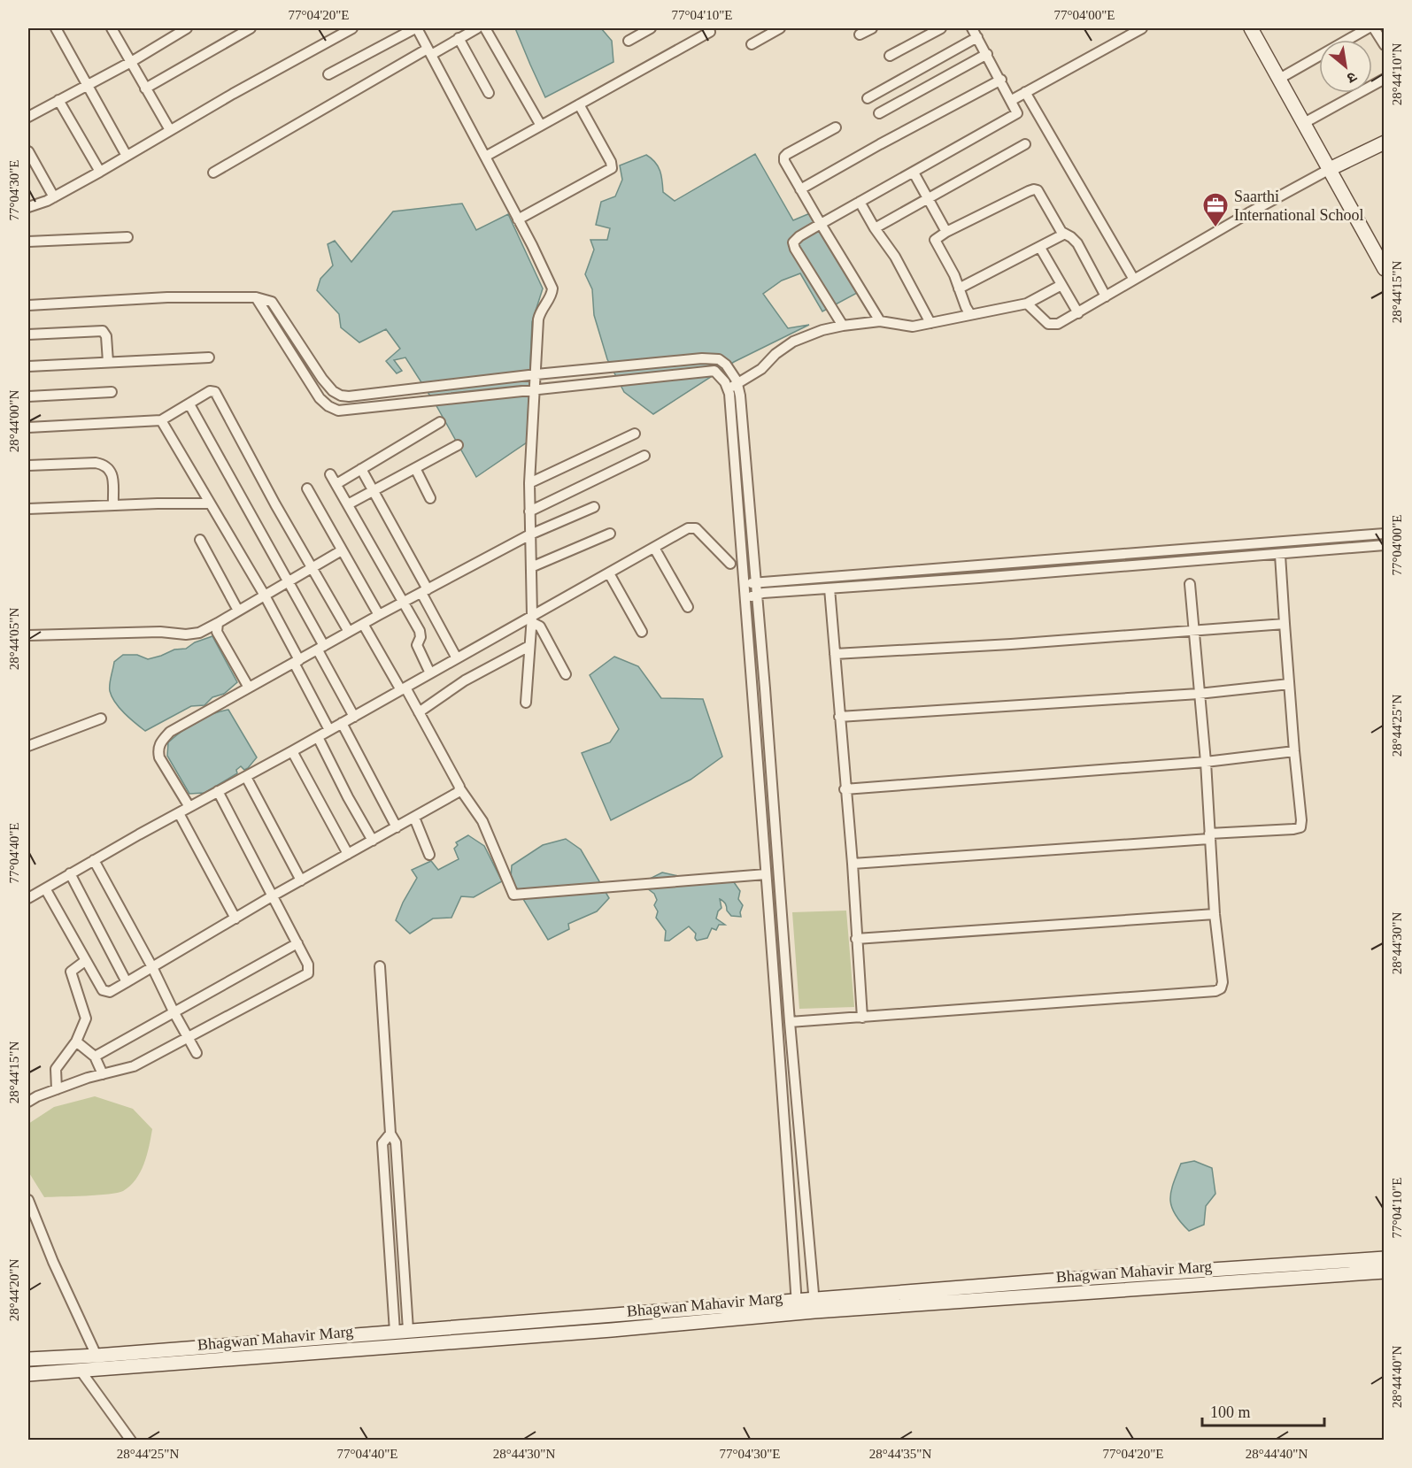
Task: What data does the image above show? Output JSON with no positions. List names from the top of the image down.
{
  "streets": {
    "main road": ["Bhagwan Mahavir Marg"]
  },
  "places": {
    "office": ["Saarthi International School"]
  },
  "scale_bar": "100 m",
  "north": "bottom right",
  "coordinates": [
    "77°04'20\"E",
    "77°04'10\"E",
    "77°04'00\"E",
    "28°44'10\"N",
    "77°04'30\"E",
    "28°44'15\"N",
    "28°44'00\"N",
    "28°44'05\"N",
    "28°44'25\"N",
    "77°04'40\"E",
    "28°44'30\"N",
    "28°44'20\"N",
    "28°44'40\"N",
    "28°44'35\"N"
  ]
}
